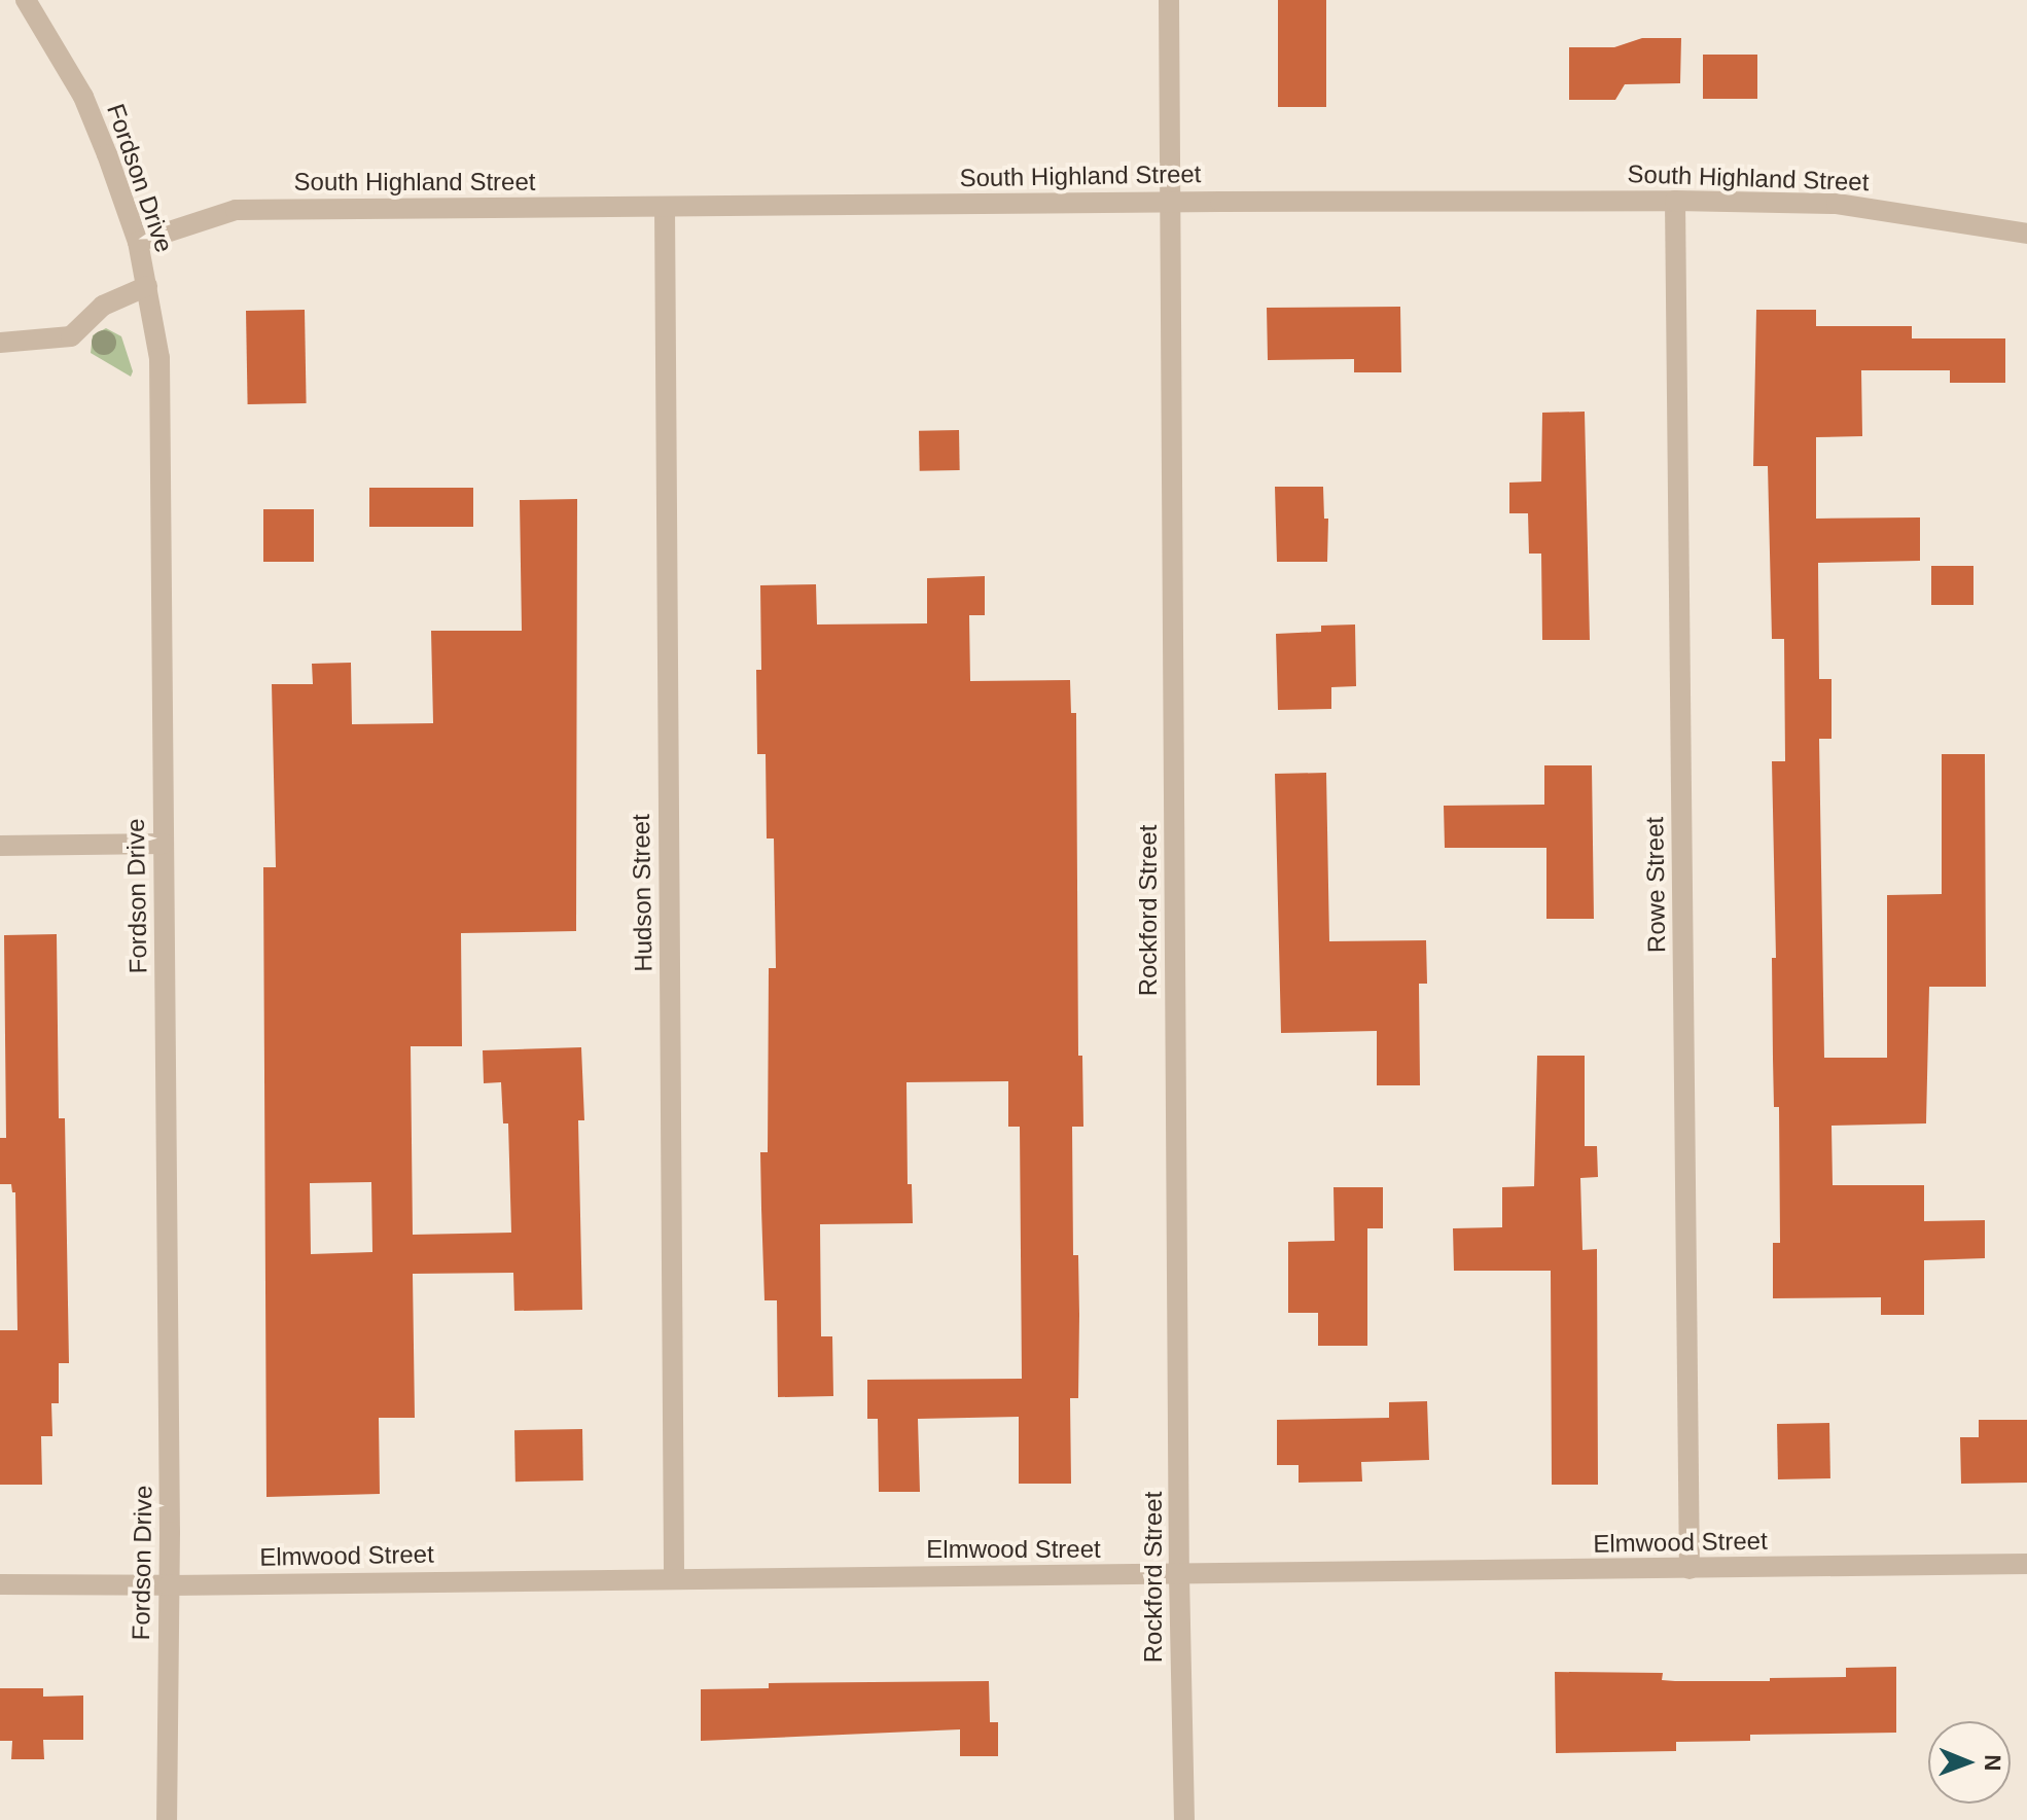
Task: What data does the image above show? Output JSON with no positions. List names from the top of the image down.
{
  "streets": {
    "street": [
      "South Highland Street",
      "Fordson Drive",
      "Rowe Street",
      "Hudson Street",
      "Rockford Street",
      "Elmwood Street"
    ]
  },
  "crossings": [
    ["South Highland Street", "Fordson Drive"],
    ["South Highland Street", "Rowe Street"],
    ["South Highland Street", "Hudson Street"],
    ["South Highland Street", "Rockford Street"],
    ["Fordson Drive", "Elmwood Street"],
    ["Rowe Street", "Elmwood Street"],
    ["Hudson Street", "Elmwood Street"],
    ["Rockford Street", "Elmwood Street"]
  ],
  "north": "right"
}
